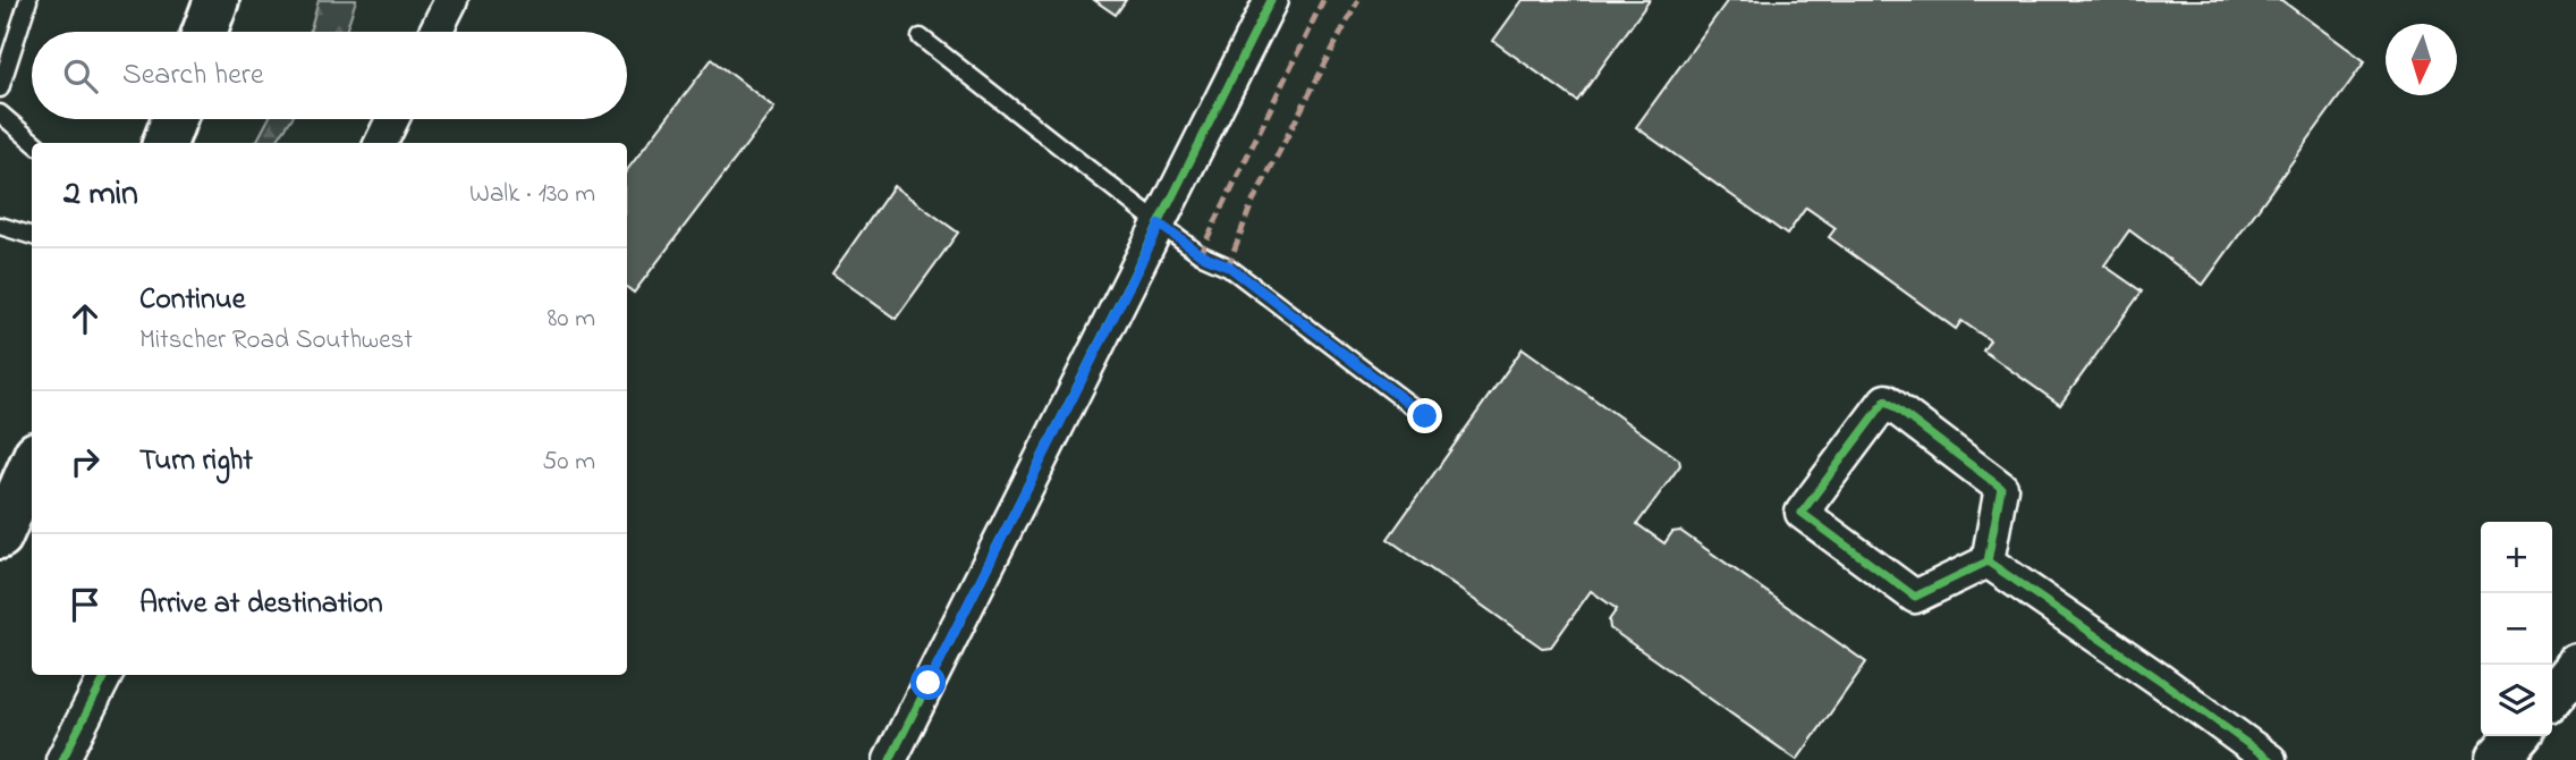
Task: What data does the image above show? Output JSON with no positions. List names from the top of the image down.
{
  "north": "bottom",
  "page": {
    "search": "Search here",
    "heading": ["2 min", "Walk · 130 m"],
    "list": [
      ["Continue", "Mitscher Road Southwest", "80 m"],
      ["Turn right", "50 m"],
      "Arrive at destination"
    ],
    "map_buttons": ["+", "−"]
  }
}
